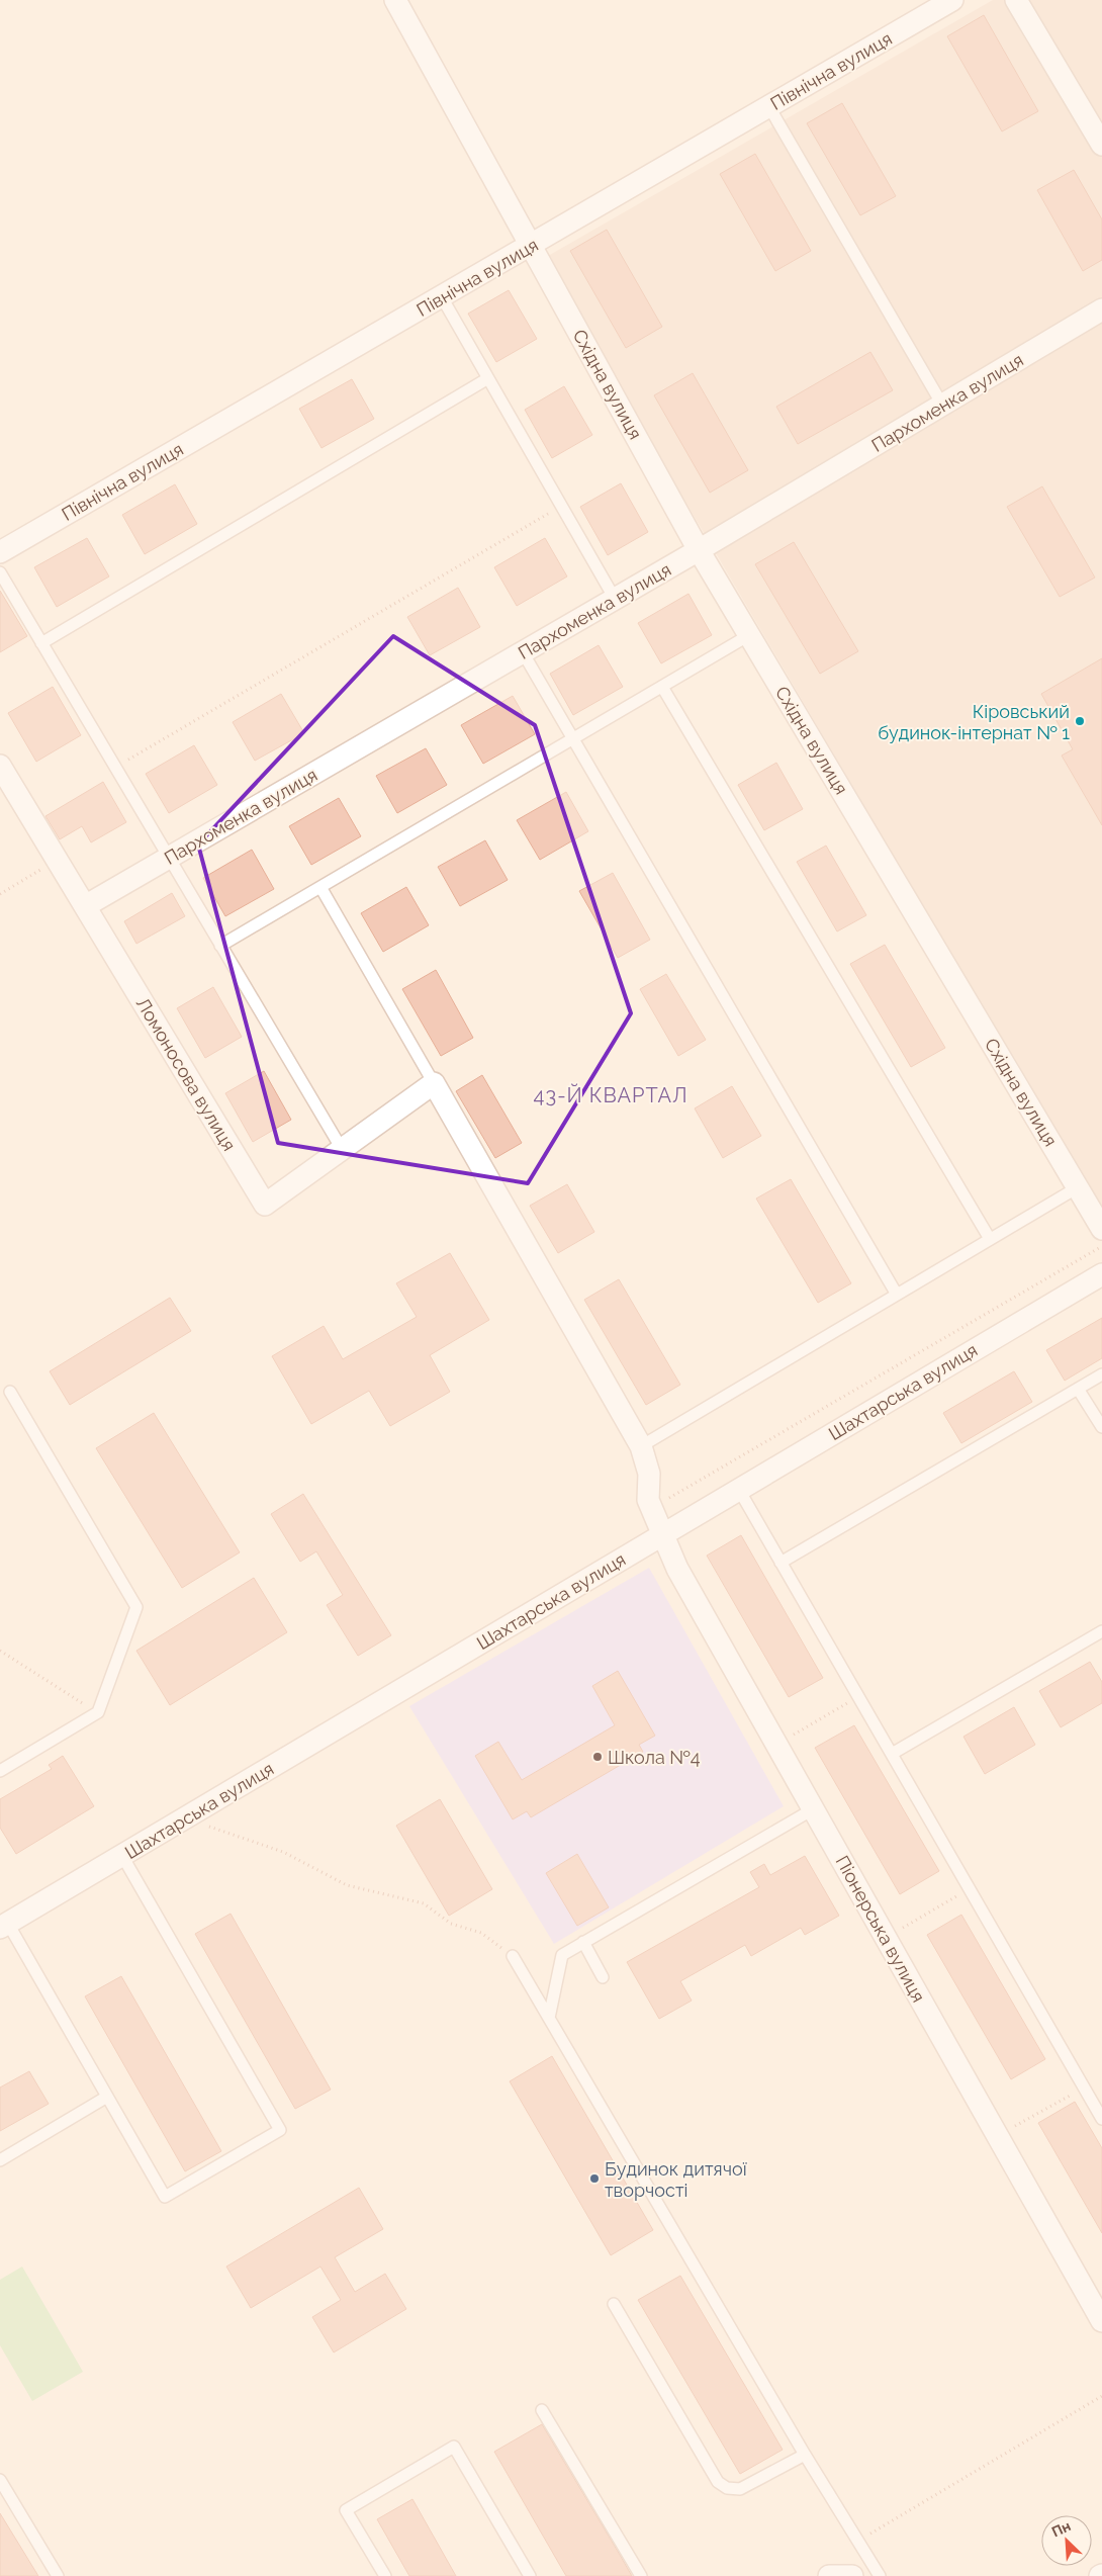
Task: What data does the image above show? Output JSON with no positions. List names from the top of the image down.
{
  "streets": {
    "street": [
      "Північна вулиця",
      "Східна вулиця",
      "Пархоменка вулиця",
      "Ломоносова вулиця",
      "Шахтарська вулиця",
      "Піонерська вулиця"
    ]
  },
  "crossings": [
    ["Північна вулиця", "Східна вулиця"],
    ["Східна вулиця", "Пархоменка вулиця"],
    ["Пархоменка вулиця", "Ломоносова вулиця"],
    ["Ломоносова вулиця", "Піонерська вулиця"],
    ["Шахтарська вулиця", "Піонерська вулиця"]
  ],
  "districts": ["43-Й КВАРТАЛ"],
  "places": ["Кіровський будинок-інтернат № 1", "Школа №4", "Будинок дитячої творчості"],
  "north": "top left"
}
